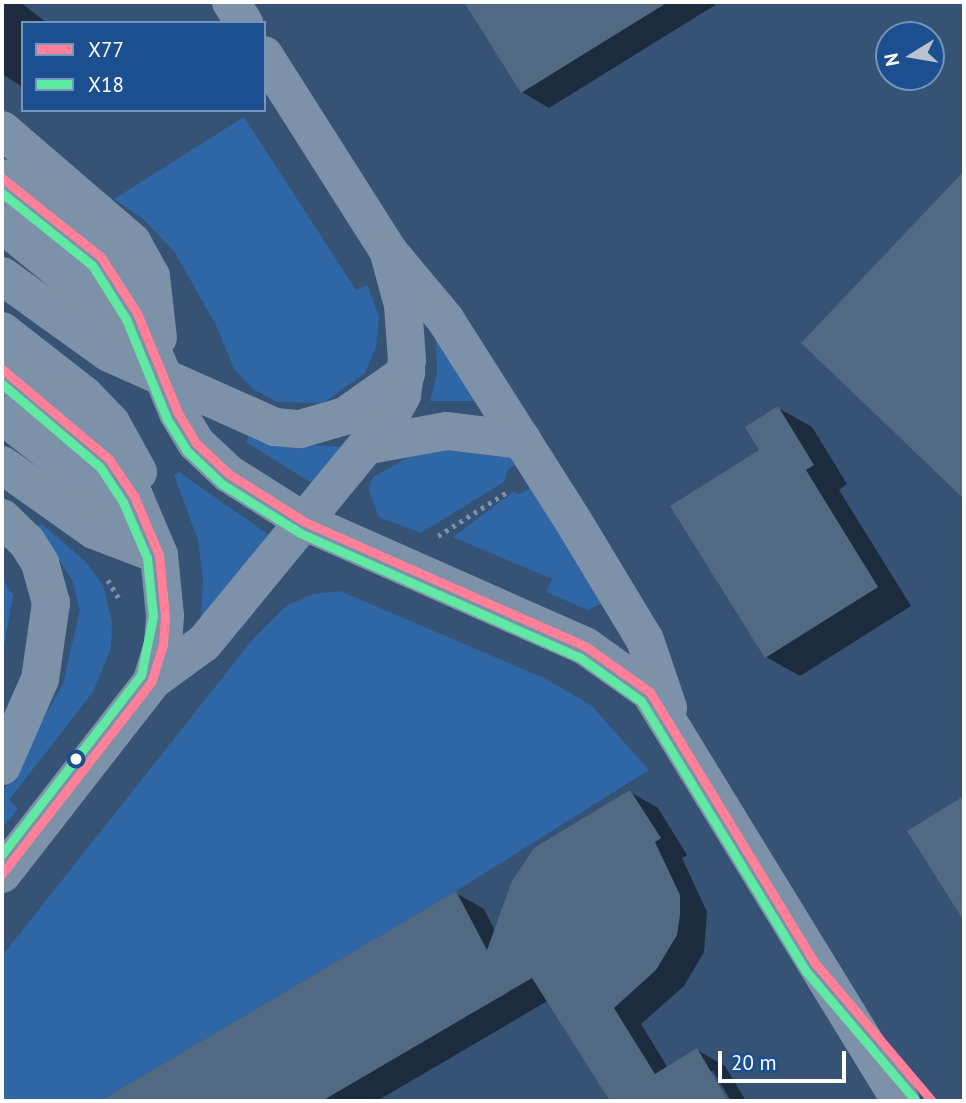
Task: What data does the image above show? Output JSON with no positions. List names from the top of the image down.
{
  "lines": ["transit line X77", "transit line X18"],
  "legend": ["X77", "X18"],
  "scale_bar": "20 m",
  "north": "left"
}
